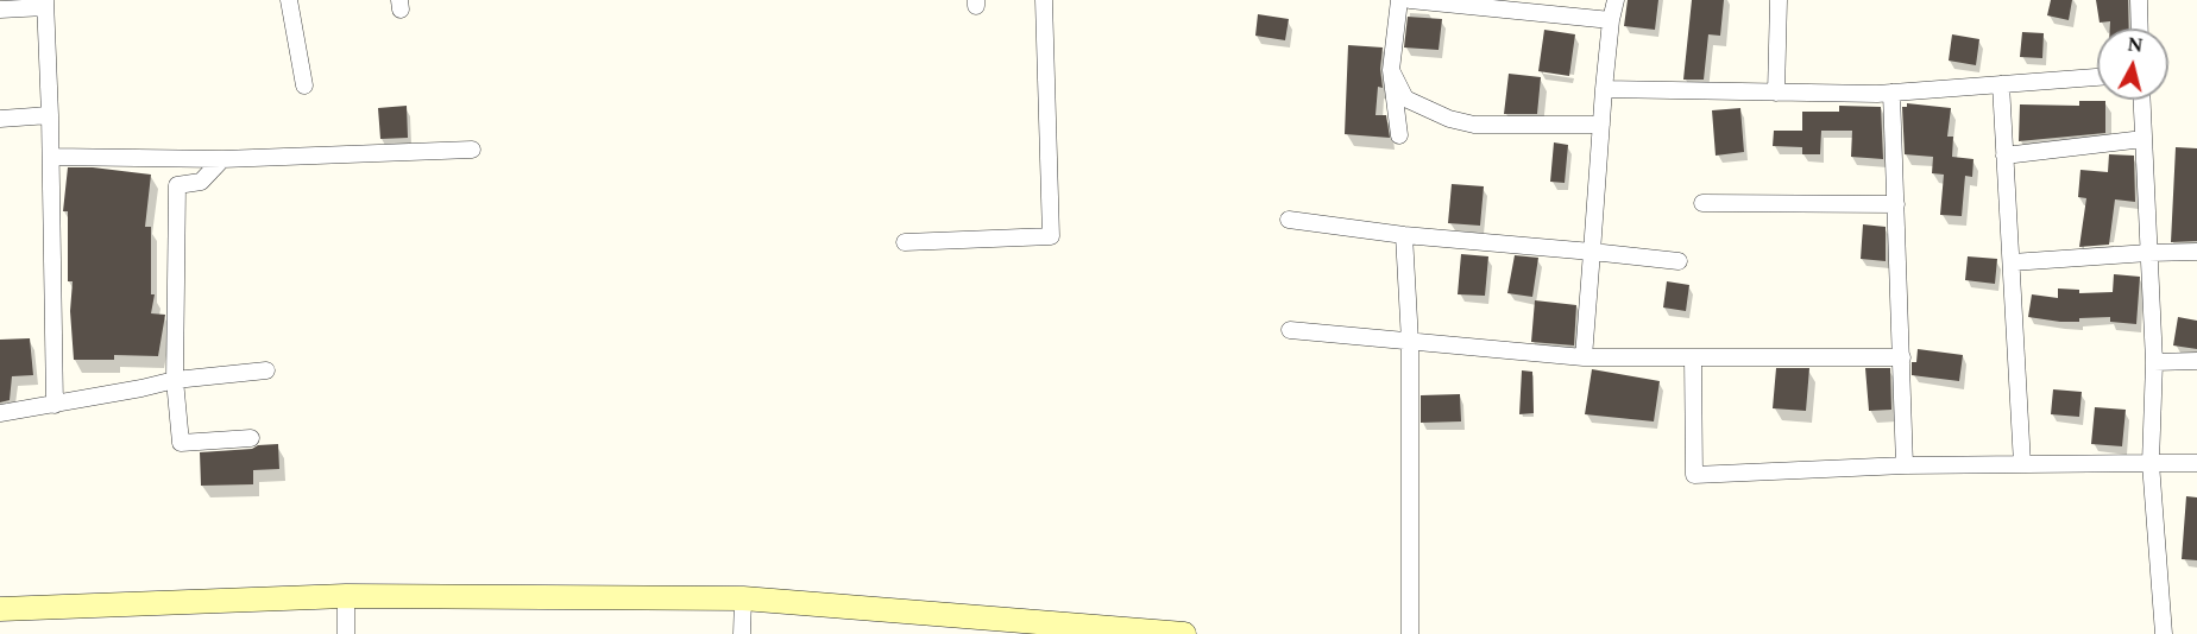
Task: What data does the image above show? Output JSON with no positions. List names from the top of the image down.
{
  "north": "top"
}
